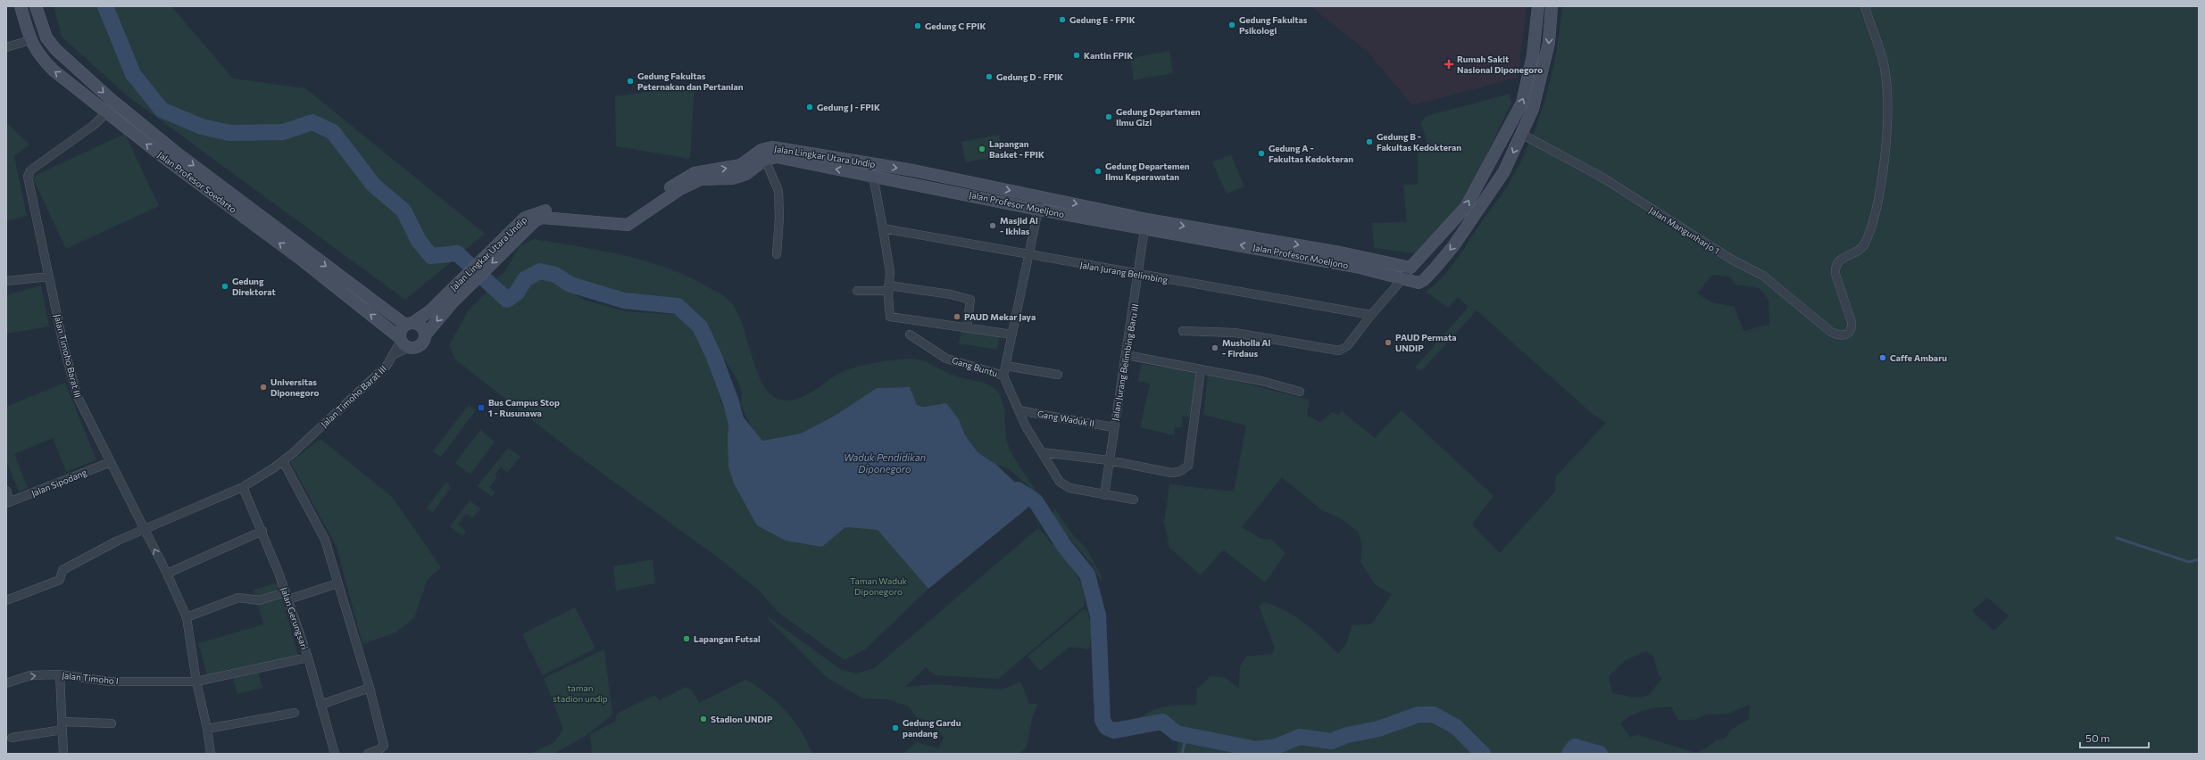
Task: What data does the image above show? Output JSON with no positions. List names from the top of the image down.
{
  "streets": {
    "street": [
      "Jalan Lingkar Utara Undip",
      "Jalan Profesor Soedarto",
      "Jalan Profesor Moeljono",
      "Jalan Mangunharjo 1",
      "Jalan Jurang Belimbing",
      "Jalan Timoho Barat III",
      "Jalan Jurang Belimbing Baru III",
      "Gang Buntu",
      "Gang Waduk II",
      "Jalan Sipodang",
      "Jalan Gerungsari",
      "Jalan Timoho I"
    ]
  },
  "crossings": [
    ["Jalan Lingkar Utara Undip", "Jalan Profesor Soedarto"],
    ["Jalan Lingkar Utara Undip", "Jalan Profesor Moeljono"],
    ["Jalan Lingkar Utara Undip", "Jalan Timoho Barat III"],
    ["Jalan Lingkar Utara Undip", "Jalan Jurang Belimbing Baru III"],
    ["Jalan Profesor Soedarto", "Jalan Timoho Barat III"],
    ["Jalan Profesor Moeljono", "Jalan Mangunharjo 1"],
    ["Jalan Profesor Moeljono", "Jalan Jurang Belimbing Baru III"],
    ["Jalan Jurang Belimbing", "Jalan Jurang Belimbing Baru III"],
    ["Jalan Timoho Barat III", "Jalan Sipodang"],
    ["Jalan Timoho Barat III", "Jalan Gerungsari"],
    ["Jalan Timoho Barat III", "Jalan Timoho I"],
    ["Jalan Jurang Belimbing Baru III", "Gang Waduk II"],
    ["Jalan Gerungsari", "Jalan Timoho I"]
  ],
  "water": ["Waduk Pendidikan Diponegoro"],
  "parks": ["Taman Waduk Diponegoro", "taman stadion undip"],
  "places": {
    "other": [
      "Gedung E - FPIK",
      "Gedung Fakultas Psikologi",
      "Gedung C FPIK",
      "Kantin FPIK",
      "Gedung D - FPIK",
      "Gedung Fakultas Peternakan dan Pertanian",
      "Gedung J - FPIK",
      "Gedung Departemen Ilmu Gizi",
      "Gedung B - Fakultas Kedokteran",
      "Lapangan Basket - FPIK",
      "Gedung A - Fakultas Kedokteran",
      "Gedung Departemen Ilmu Keperawatan",
      "Masjid Al - Ikhlas",
      "Gedung Direktorat",
      "PAUD Mekar Jaya",
      "PAUD Permata UNDIP",
      "Musholla Al - Firdaus",
      "Caffe Ambaru",
      "Universitas Diponegoro",
      "Lapangan Futsal",
      "Stadion UNDIP",
      "Gedung Gardu pandang"
    ],
    "health": ["Rumah Sakit Nasional Diponegoro"],
    "transit": ["Bus Campus Stop 1 - Rusunawa"]
  },
  "scale_bar": "50 m"
}
